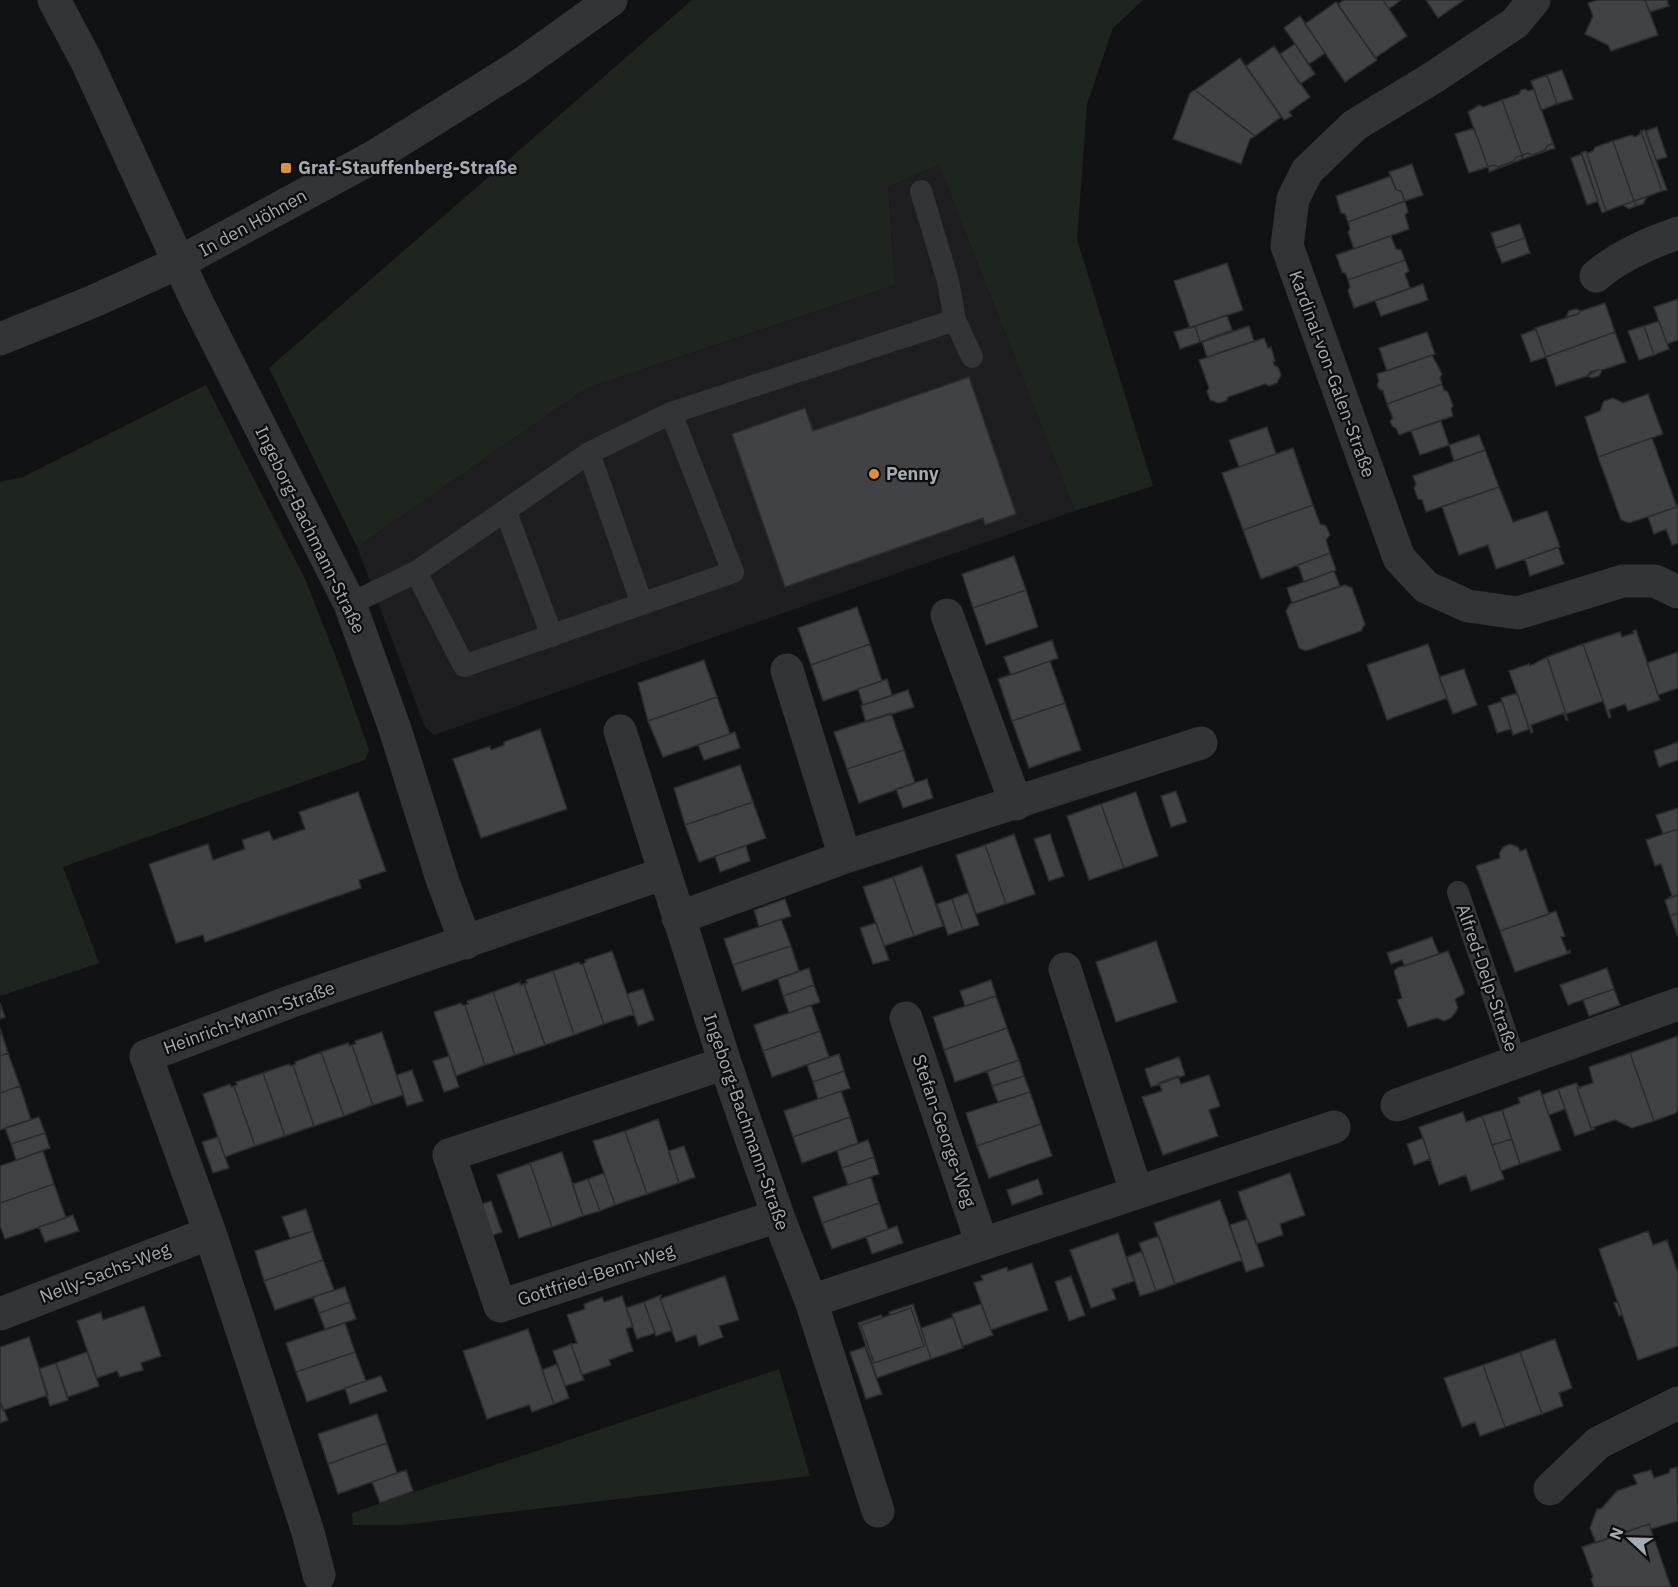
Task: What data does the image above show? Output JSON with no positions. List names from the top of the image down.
{
  "streets": {
    "street": [
      "In den Höhnen",
      "Kardinal-von-Galen-Straße",
      "Ingeborg-Bachmann-Straße",
      "Alfred-Delp-Straße",
      "Heinrich-Mann-Straße",
      "Stefan-George-Weg",
      "Nelly-Sachs-Weg",
      "Gottfried-Benn-Weg"
    ]
  },
  "crossings": [
    ["In den Höhnen", "Ingeborg-Bachmann-Straße"],
    ["Ingeborg-Bachmann-Straße", "Heinrich-Mann-Straße"],
    ["Ingeborg-Bachmann-Straße", "Gottfried-Benn-Weg"],
    ["Heinrich-Mann-Straße", "Nelly-Sachs-Weg"]
  ],
  "places": {
    "transit": ["Graf-Stauffenberg-Straße"],
    "other": ["Penny"]
  },
  "north": "left"
}
